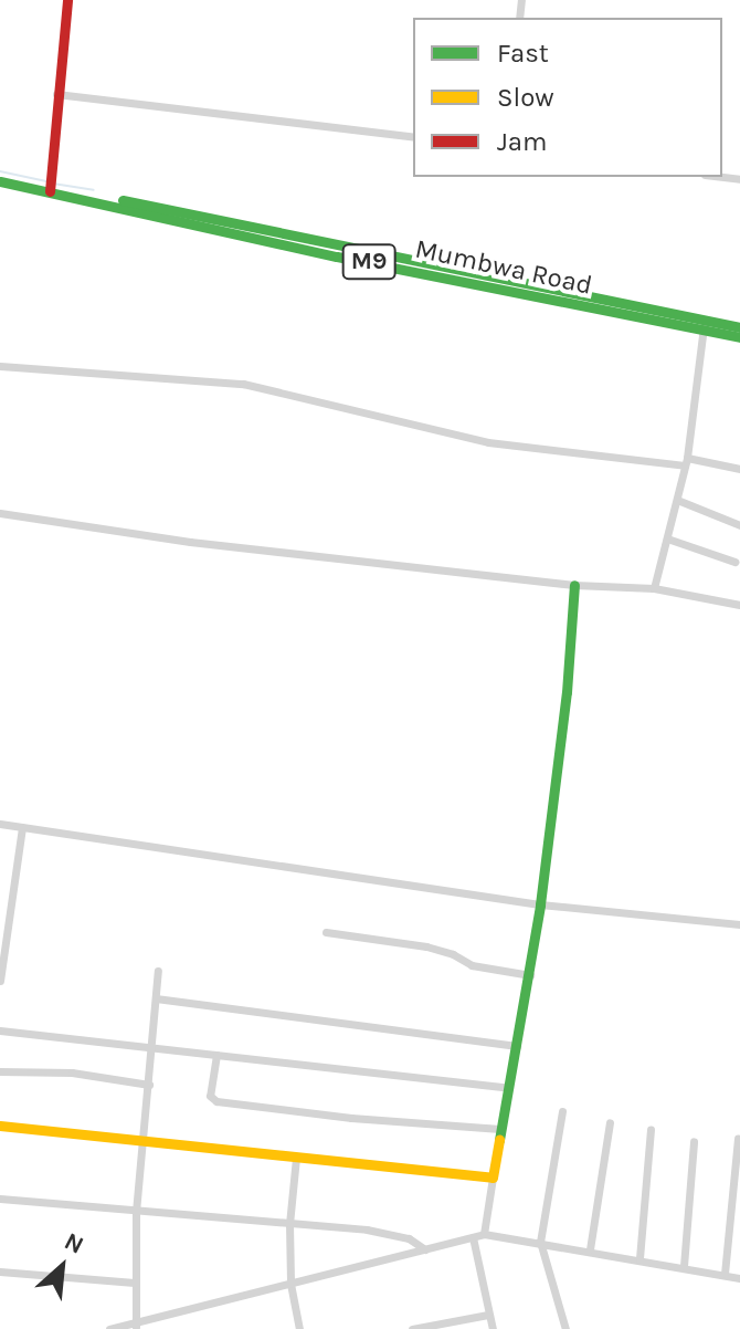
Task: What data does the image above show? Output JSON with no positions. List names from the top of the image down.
{
  "streets": {
    "street": ["M9", "Mumbwa Road"]
  },
  "legend": ["Fast", "Slow", "Jam"],
  "north": "top right"
}
